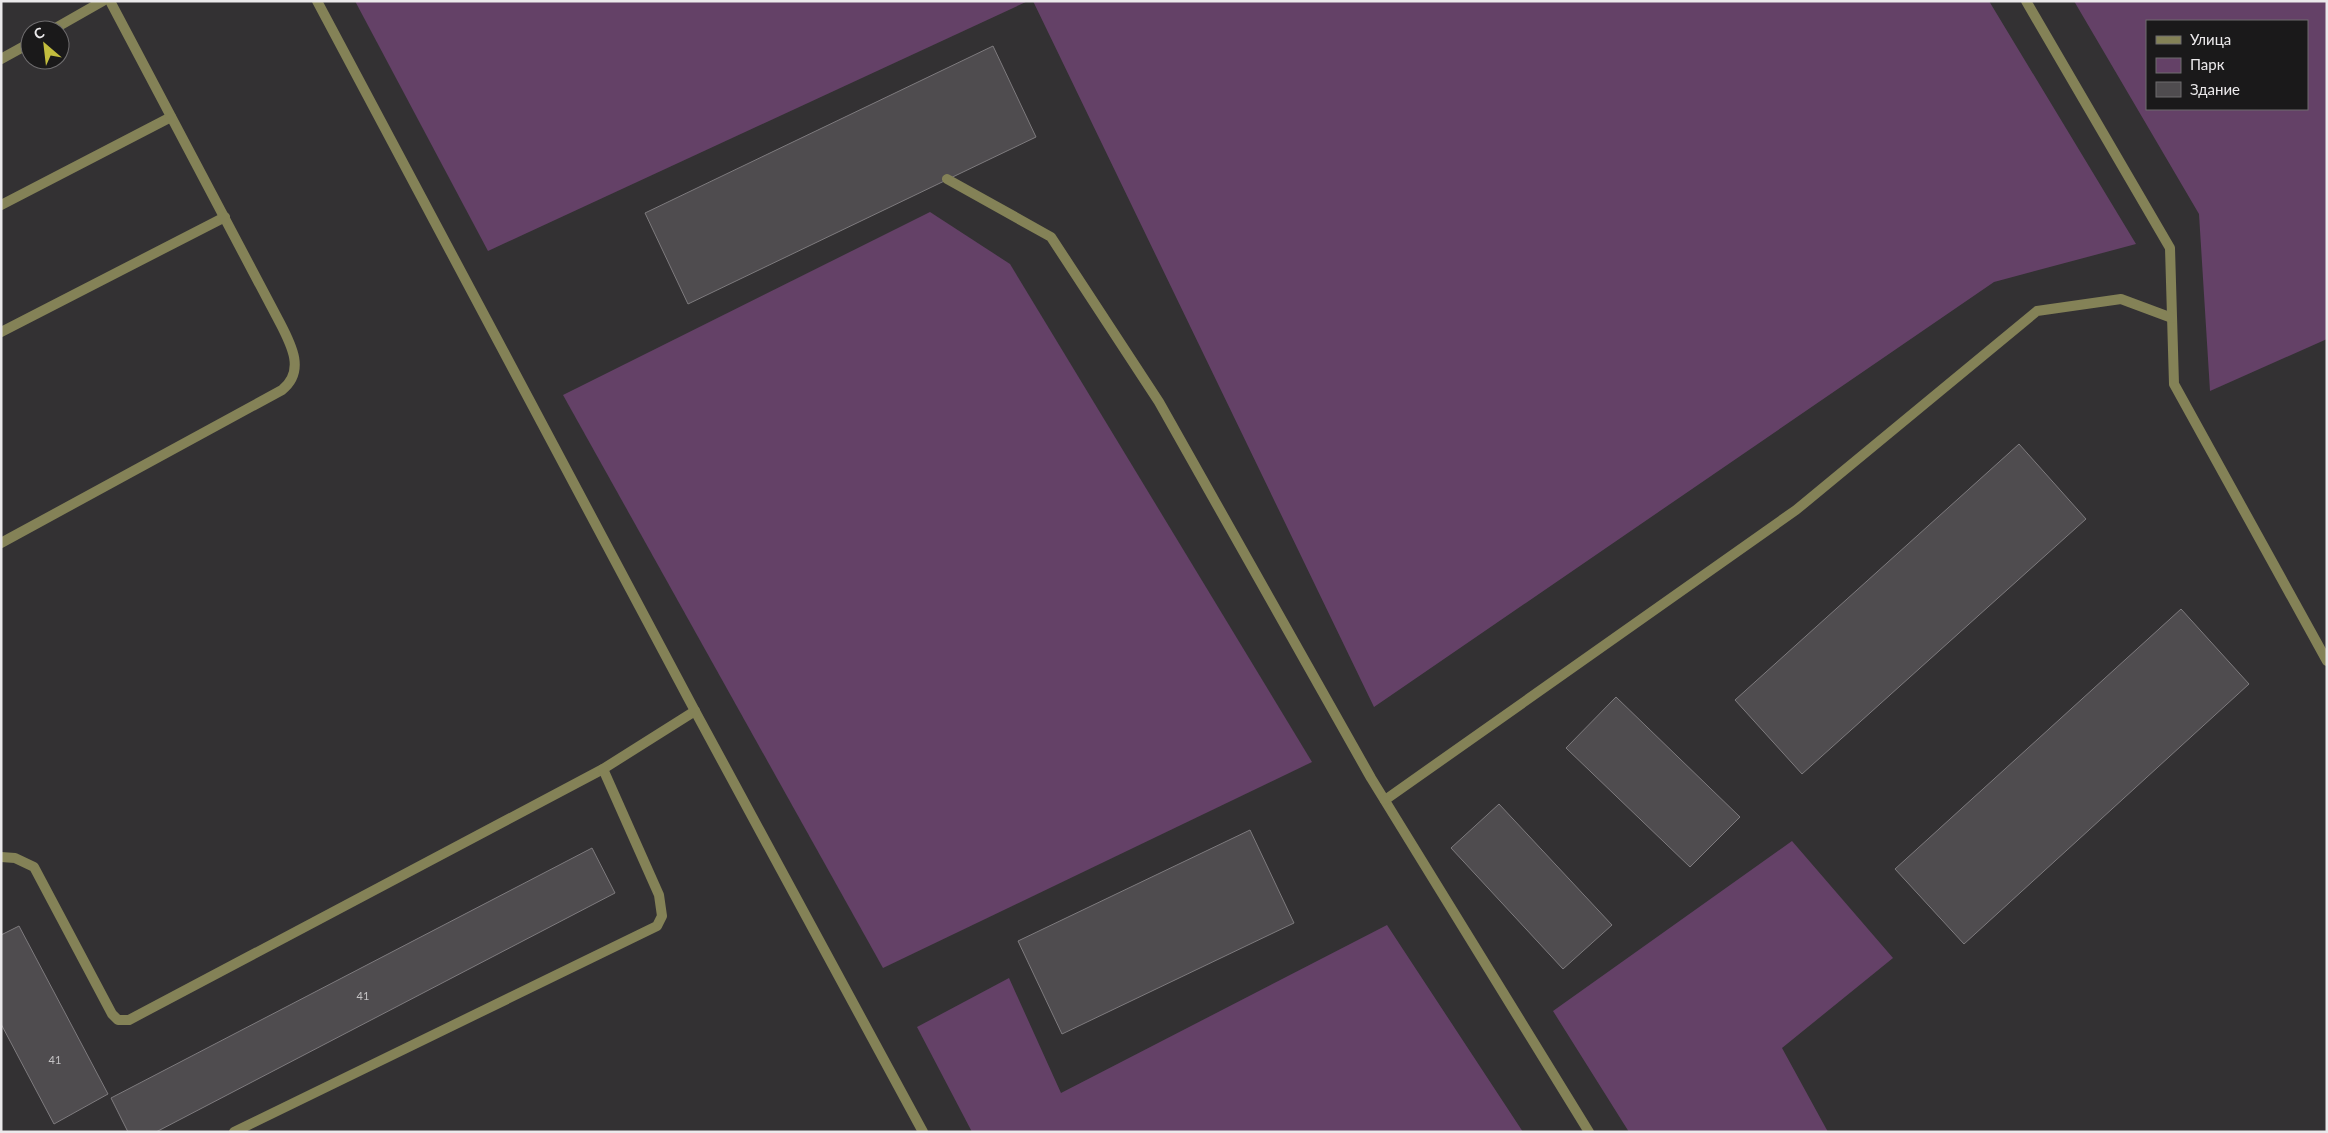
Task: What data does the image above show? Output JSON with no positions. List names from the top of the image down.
{
  "house_numbers": ["41", "41"],
  "legend": ["Улица", "Парк", "Здание"],
  "north": "top left"
}
